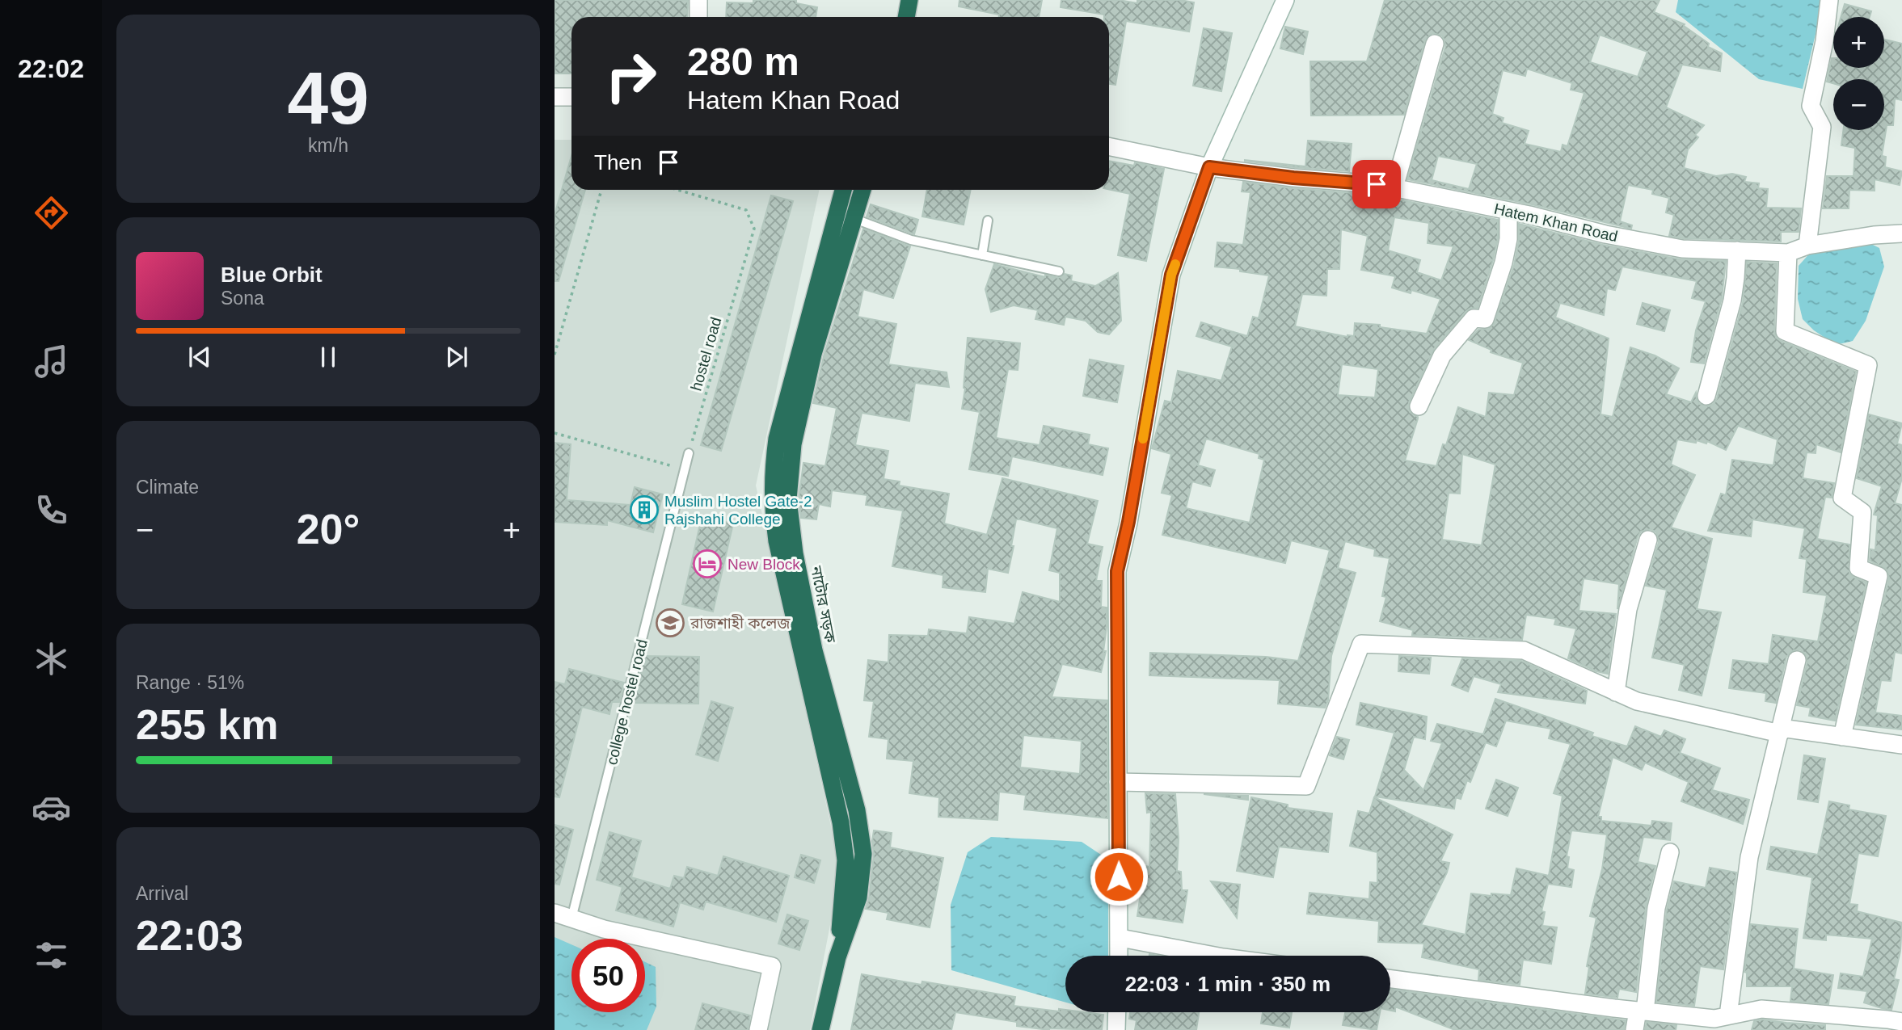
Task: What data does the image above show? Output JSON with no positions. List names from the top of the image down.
{
  "streets": {
    "highway": ["নাটোর সড়ক"],
    "street": ["Hatem Khan Road"],
    "lane": ["college hostel road"],
    "path": ["hostel road"]
  },
  "crossings": [
    ["hostel road", "college hostel road"]
  ],
  "places": {
    "building": ["Muslim Hostel Gate-2 Rajshahi College"],
    "hotel": ["New Block"],
    "school or university": ["রাজশাহী কলেজ"]
  },
  "page": {
    "tabs": "22:02",
    "tile": [
      ["49", "km/h"],
      "Climate",
      ["Range · 51%", "255 km"],
      ["Arrival", "22:03"]
    ],
    "map_buttons": ["+", "−"],
    "turn": ["280 m", "Hatem Khan Road"],
    "then": "Then",
    "song": ["Blue Orbit", "Sona"],
    "heat": ["−", "20°", "+"],
    "limit": "50",
    "trip": "22:03 · 1 min · 350 m"
  }
}
